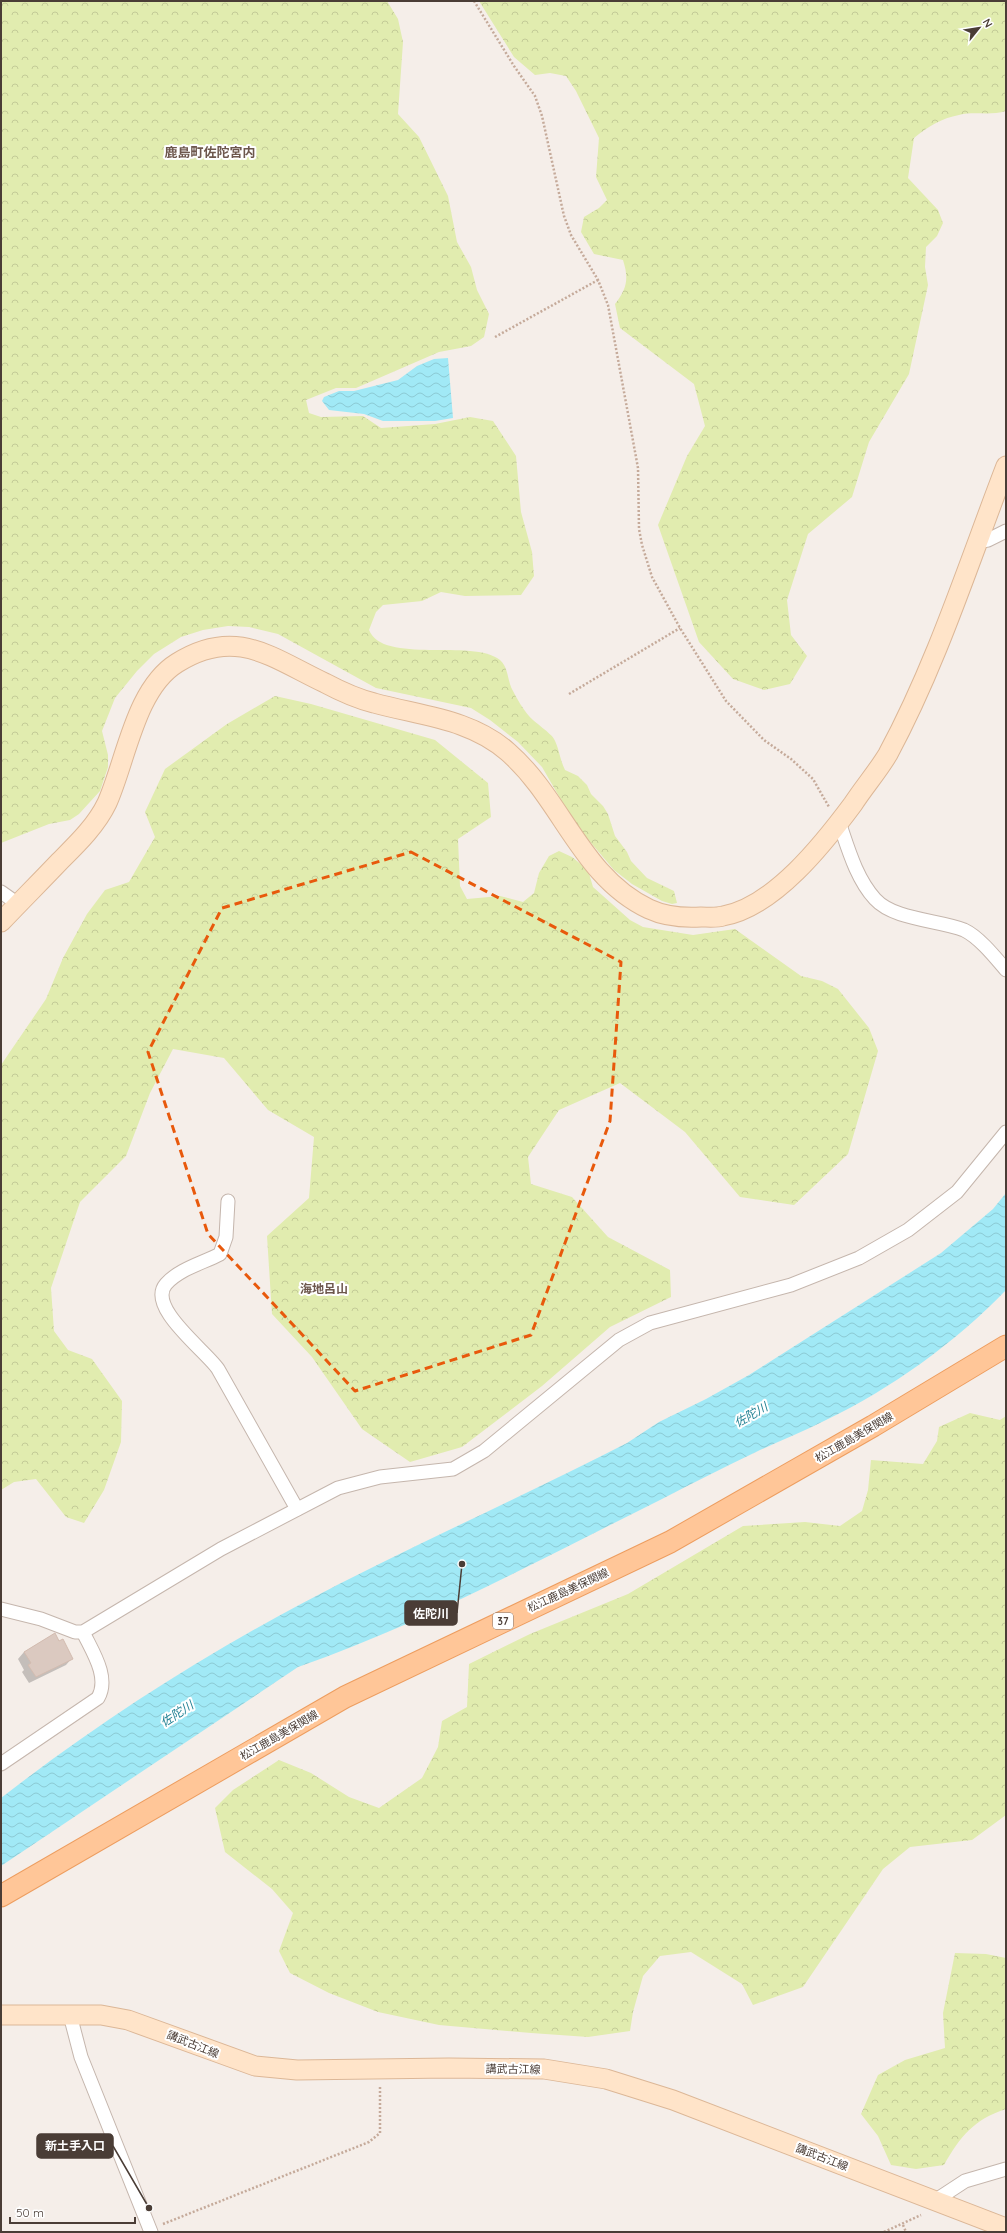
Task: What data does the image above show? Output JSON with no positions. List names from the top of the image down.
{
  "streets": {
    "main road": ["松江鹿島美保関線", "37"],
    "street": ["講武古江線"]
  },
  "districts": ["鹿島町佐陀宮内", "海地呂山"],
  "water": ["佐陀川"],
  "places": ["佐陀川", "新土手入口"],
  "scale_bar": "50 m",
  "north": "top right"
}
